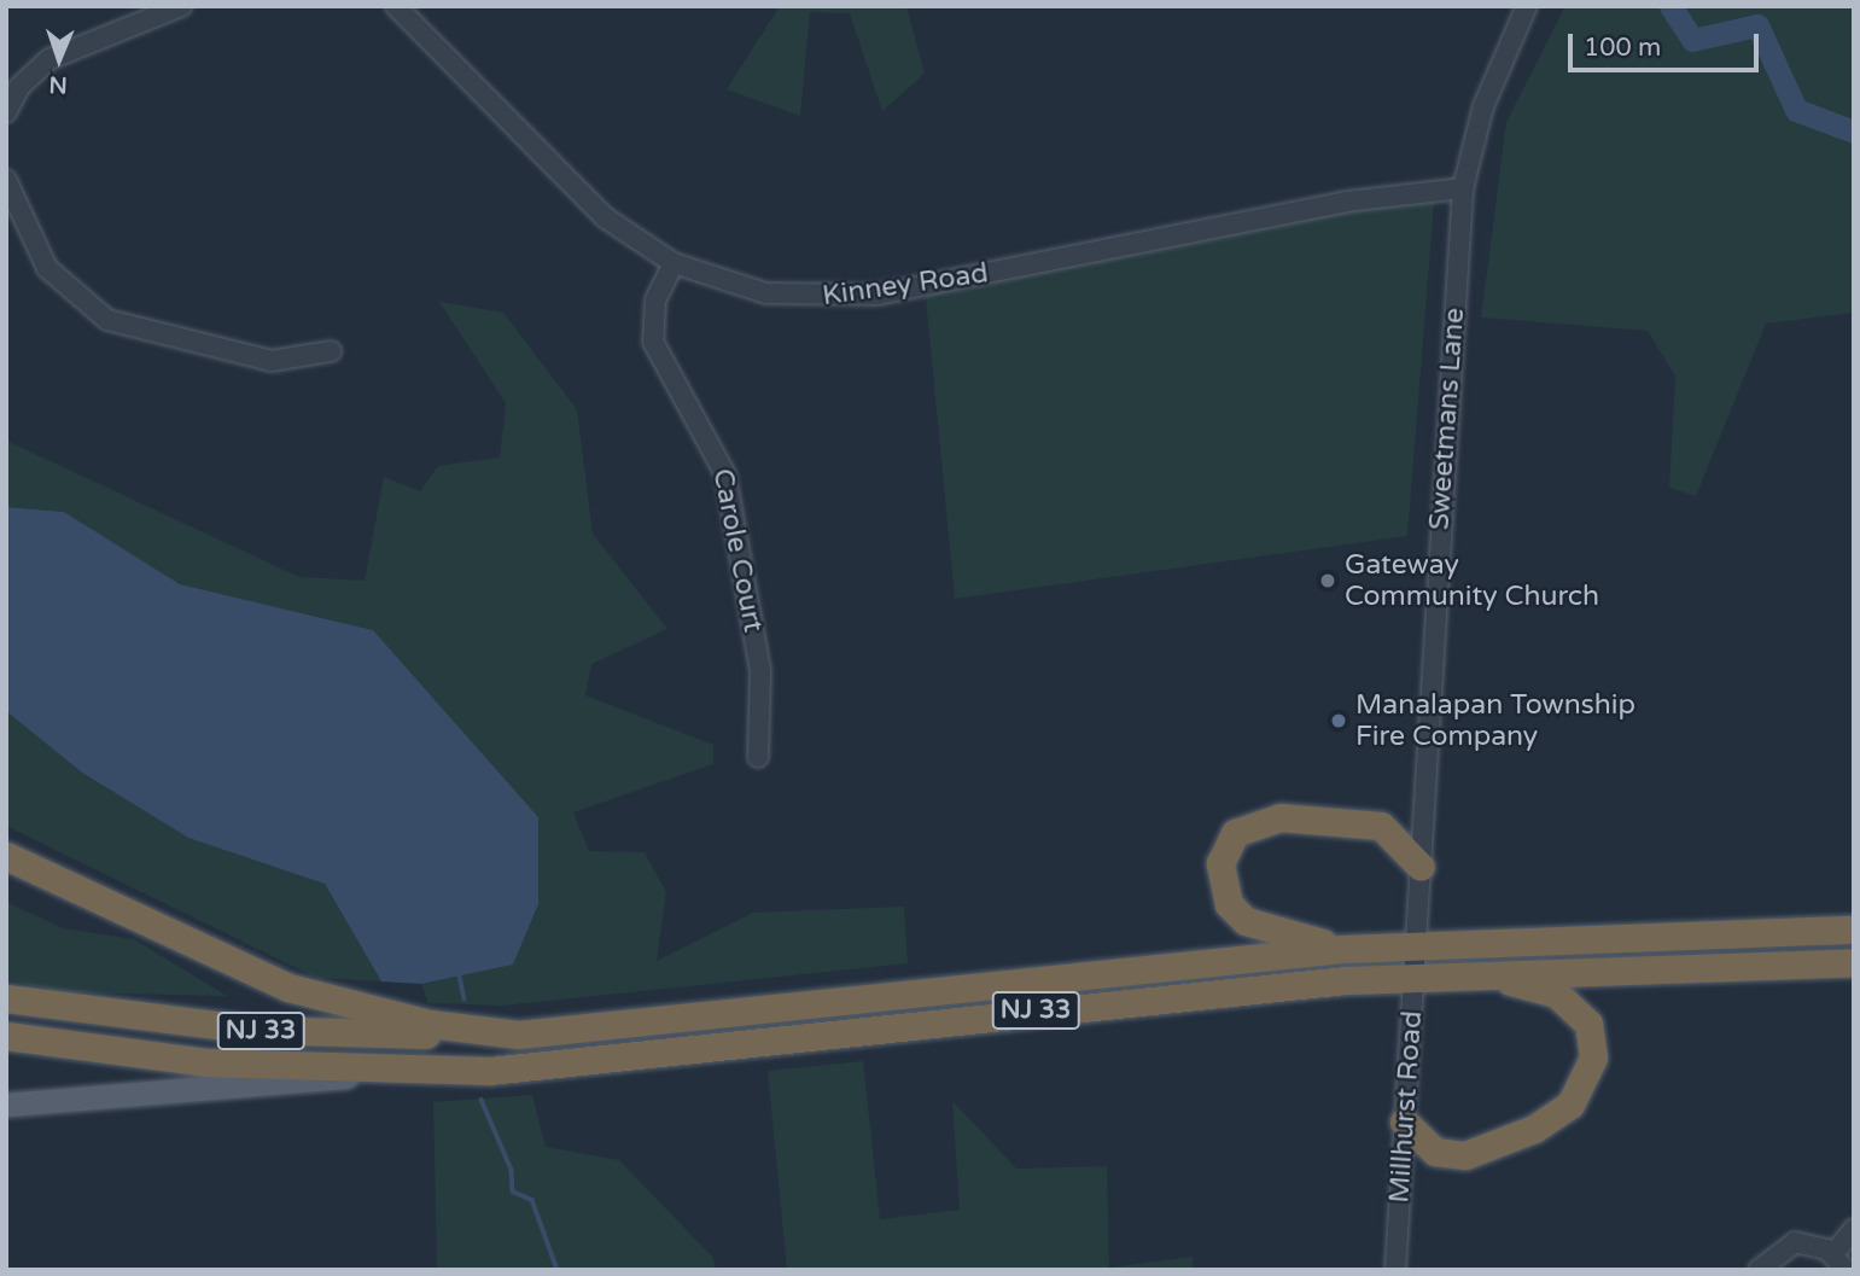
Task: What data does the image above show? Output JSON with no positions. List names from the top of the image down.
{
  "streets": {
    "highway": ["NJ 33"],
    "street": [
      "Kinney Road",
      "Sweetmans Lane",
      "Carole Court",
      "Millhurst Road"
    ]
  },
  "crossings": [
    ["Kinney Road", "Sweetmans Lane"],
    ["Kinney Road", "Carole Court"],
    ["Sweetmans Lane", "NJ 33"],
    ["Sweetmans Lane", "Millhurst Road"],
    ["NJ 33", "Millhurst Road"]
  ],
  "places": ["Gateway Community Church", "Manalapan Township Fire Company"],
  "scale_bar": "100 m",
  "north": "bottom"
}
